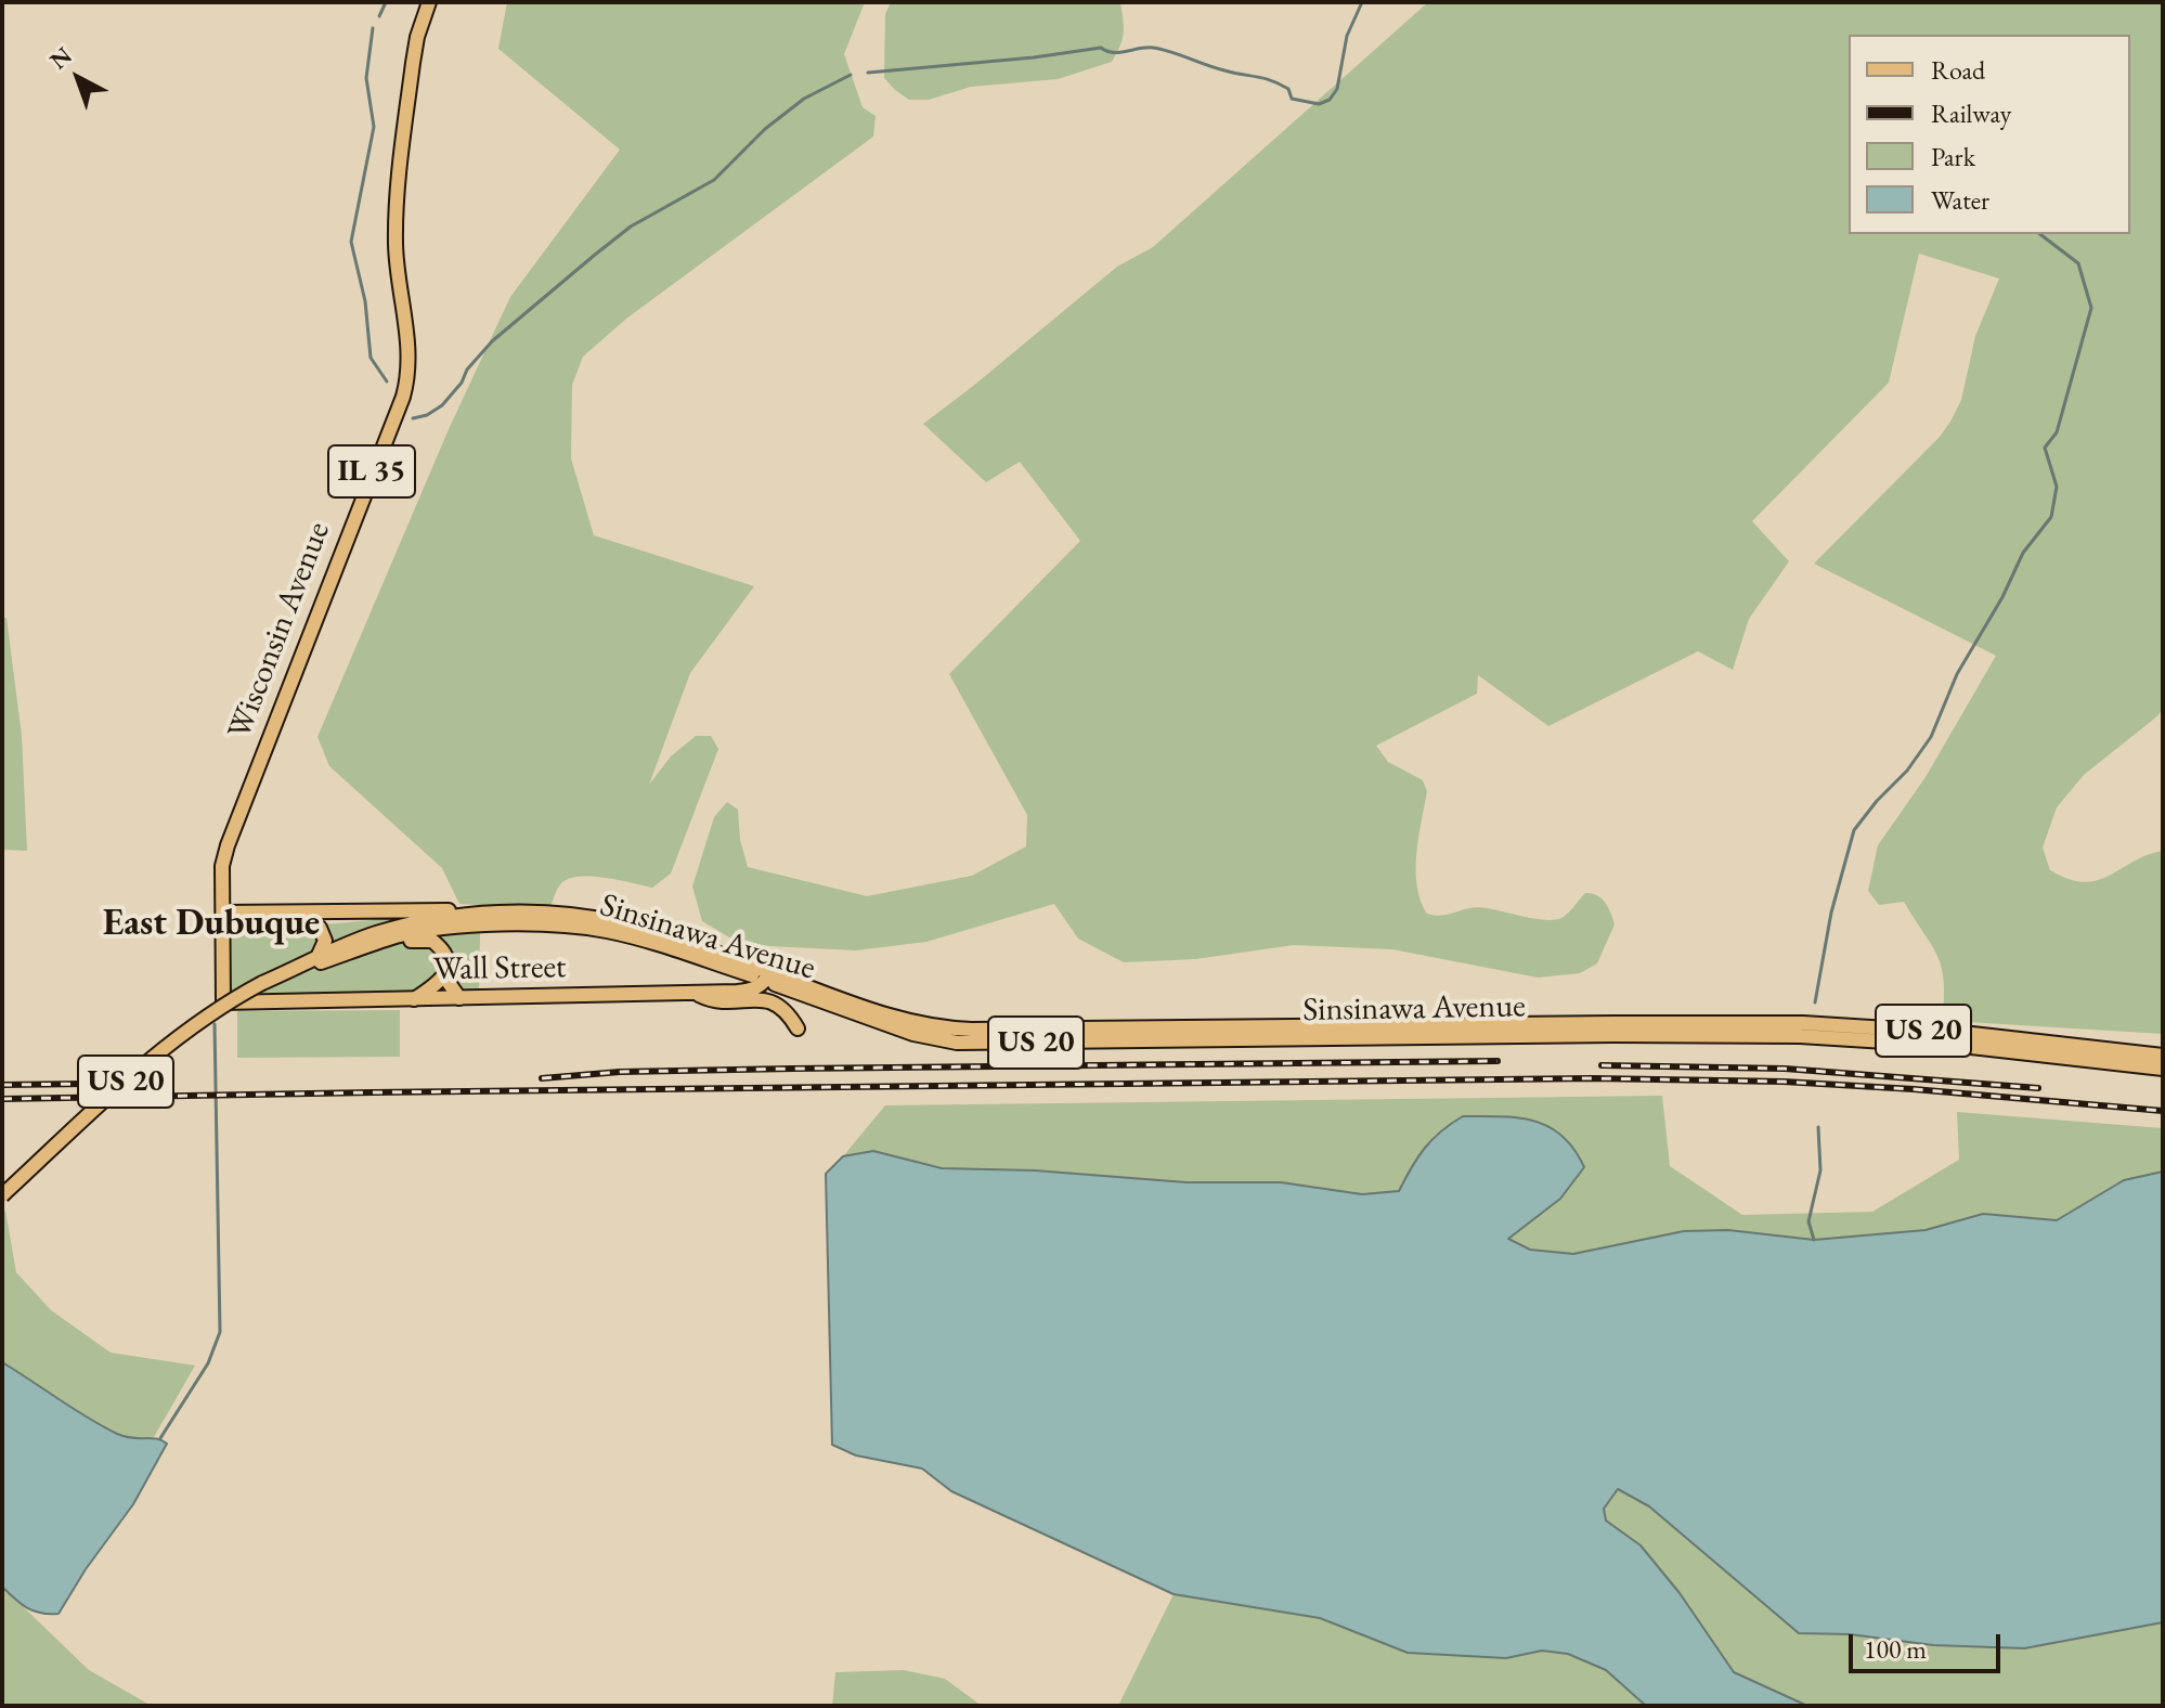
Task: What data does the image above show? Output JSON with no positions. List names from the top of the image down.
{
  "streets": {
    "main road": [
      "IL 35",
      "Wisconsin Avenue",
      "Sinsinawa Avenue",
      "Wall Street",
      "US 20"
    ]
  },
  "crossings": [
    ["Wisconsin Avenue", "Wall Street"],
    ["Sinsinawa Avenue", "Wall Street"],
    ["Sinsinawa Avenue", "US 20"]
  ],
  "districts": ["East Dubuque"],
  "legend": [
    "Road",
    "Railway",
    "Park",
    "Water"
  ],
  "scale_bar": "100 m",
  "north": "top left"
}
